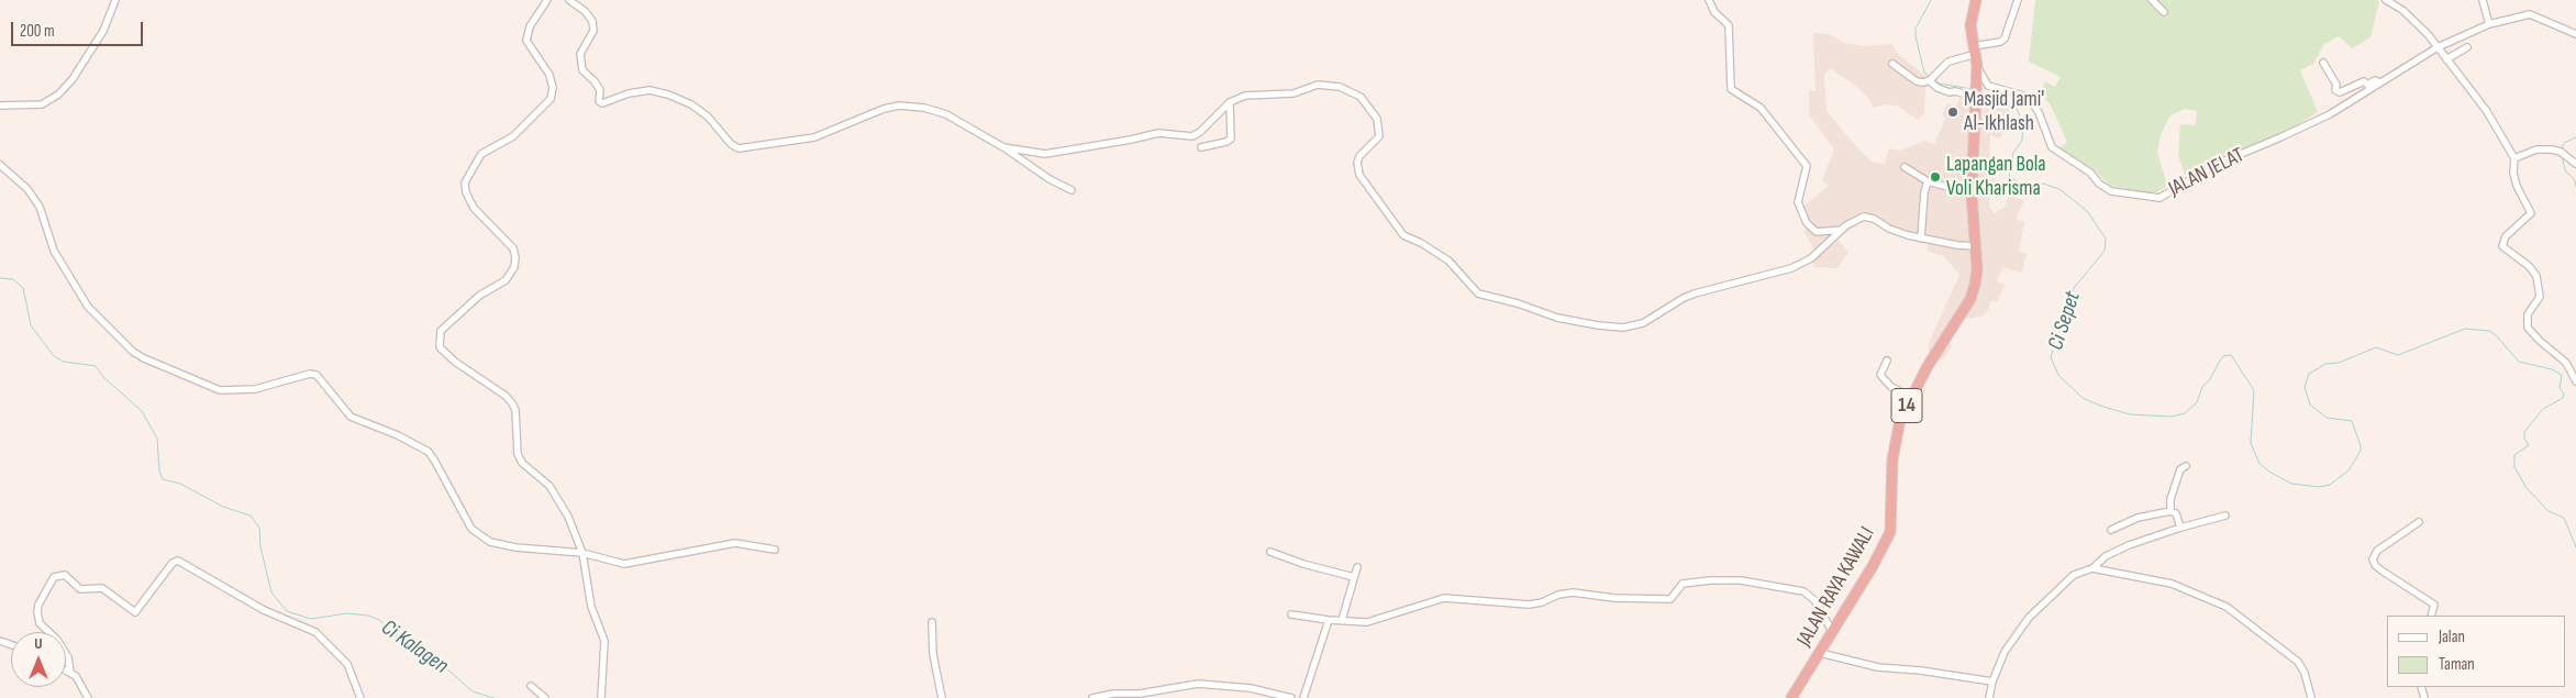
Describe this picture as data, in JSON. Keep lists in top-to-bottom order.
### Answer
{
  "streets": {
    "highway": ["14", "JALAN RAYA KAWALI"],
    "street": ["JALAN JELAT"]
  },
  "crossings": [
    ["JALAN JELAT", "14"],
    ["JALAN JELAT", "JALAN RAYA KAWALI"],
    ["14", "JALAN RAYA KAWALI"]
  ],
  "water": ["Ci Sepet", "Ci Kalagen"],
  "places": ["Masjid Jami' Al-Ikhlash", "Lapangan Bola Voli Kharisma"],
  "legend": ["Jalan", "Taman"],
  "scale_bar": "200 m",
  "north": "top"
}
